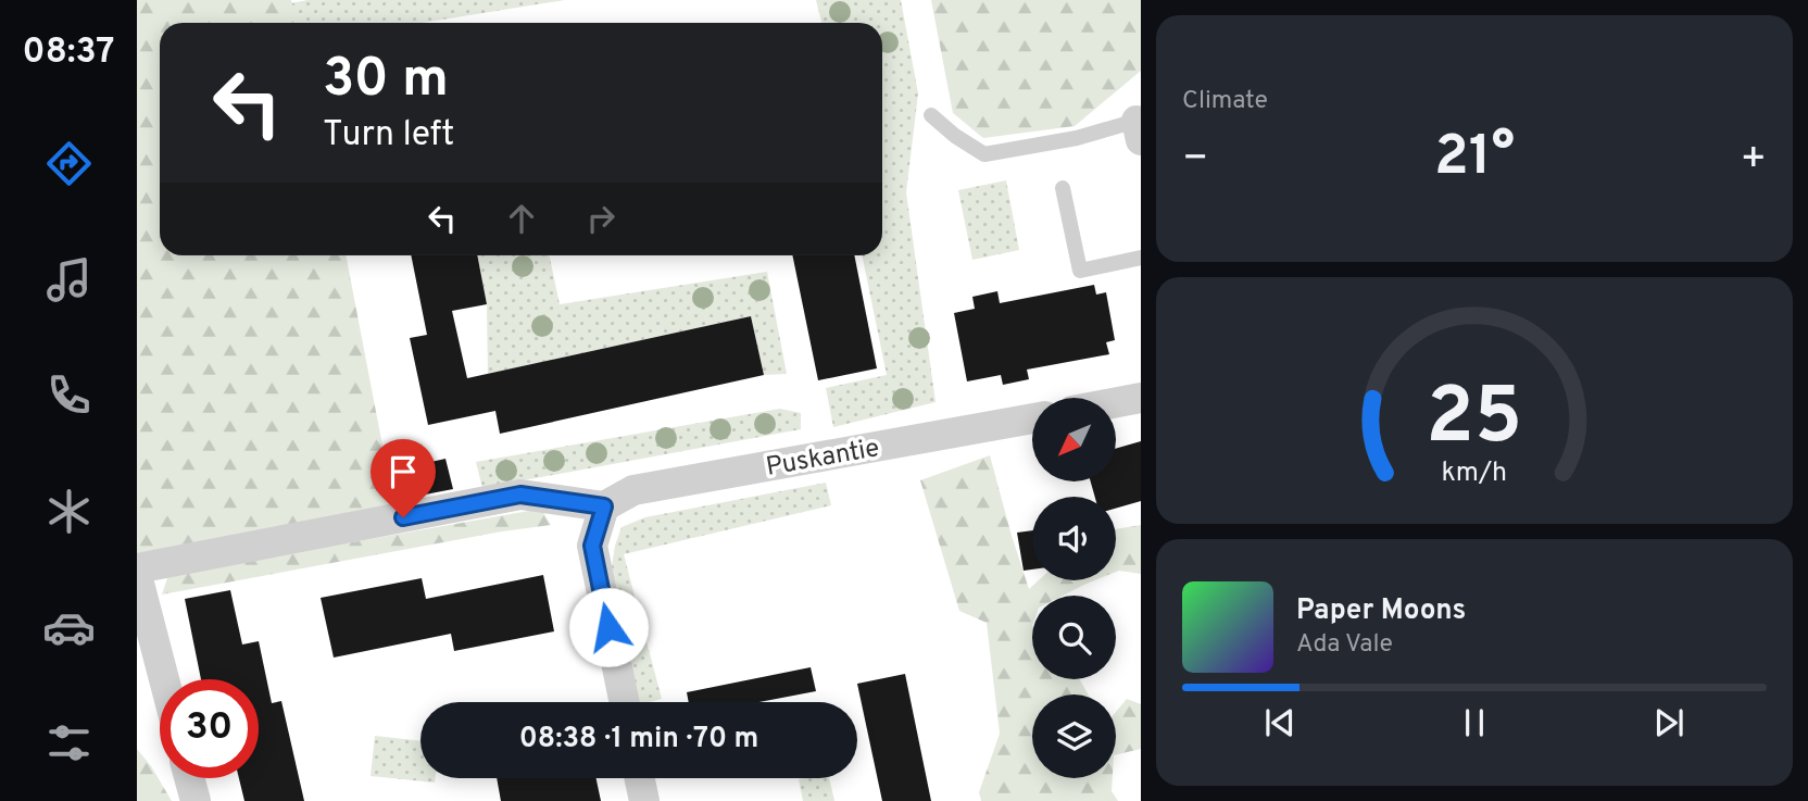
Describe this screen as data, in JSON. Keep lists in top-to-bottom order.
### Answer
{
  "streets": {
    "street": ["Puskantie"]
  },
  "north": "bottom left",
  "page": {
    "tabs": "08:37",
    "tile": "Climate",
    "turn": ["30 m", "Turn left"],
    "heat": ["−", "21°", "+"],
    "song": ["Paper Moons", "Ada Vale"],
    "limit": "30",
    "trip": "08:38 · 1 min · 70 m",
    "gauge": ["25", "km/h"]
  }
}
